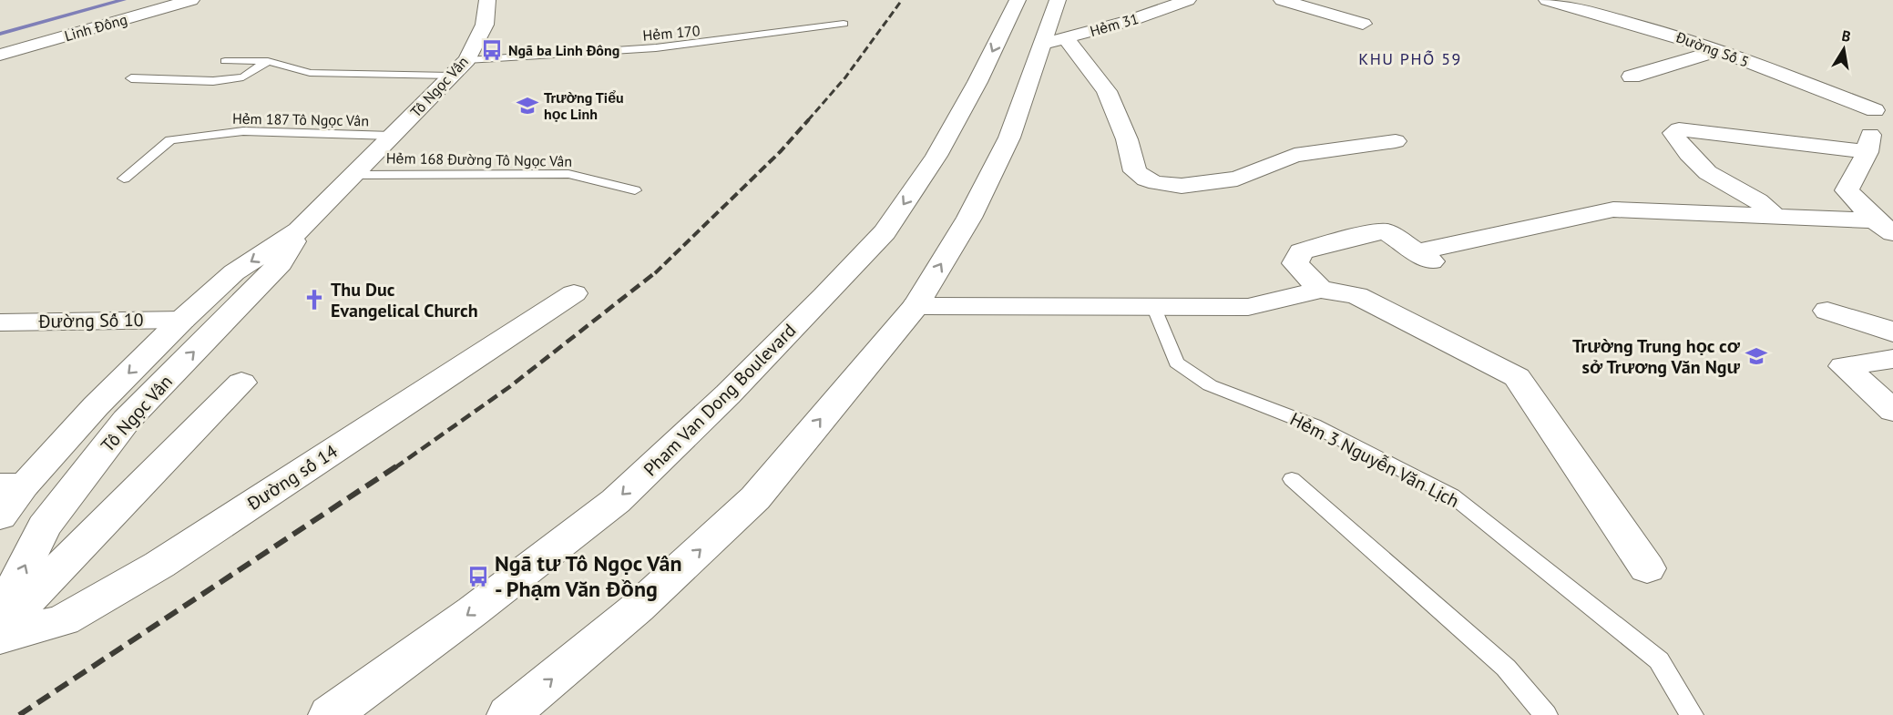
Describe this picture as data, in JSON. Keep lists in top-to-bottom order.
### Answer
{
  "streets": {
    "main road": [
      "Hẻm 31",
      "Linh Đông",
      "Đường Số 5",
      "Tô Ngọc Vân",
      "Đường Số 10",
      "Pham Van Dong Boulevard",
      "Đường số 14"
    ],
    "lane": [
      "Hẻm 170",
      "Hẻm 187 Tô Ngọc Vân",
      "Hẻm 168 Đường Tô Ngọc Vân",
      "Hẻm 3 Nguyễn Văn Lịch"
    ]
  },
  "crossings": [
    ["Hẻm 170", "Tô Ngọc Vân"],
    ["Tô Ngọc Vân", "Hẻm 187 Tô Ngọc Vân"],
    ["Tô Ngọc Vân", "Hẻm 168 Đường Tô Ngọc Vân"],
    ["Tô Ngọc Vân", "Đường Số 10"]
  ],
  "districts": ["KHU PHỐ 59"],
  "places": {
    "bus stop": ["Ngã ba Linh Đông", "Ngã tư Tô Ngọc Vân - Phạm Văn Đồng"],
    "school or university": ["Trường Tiểu học Linh", "Trường Trung học cơ sở Trương Văn Ngư"],
    "church": ["Thu Duc Evangelical Church"]
  },
  "north": "top"
}
